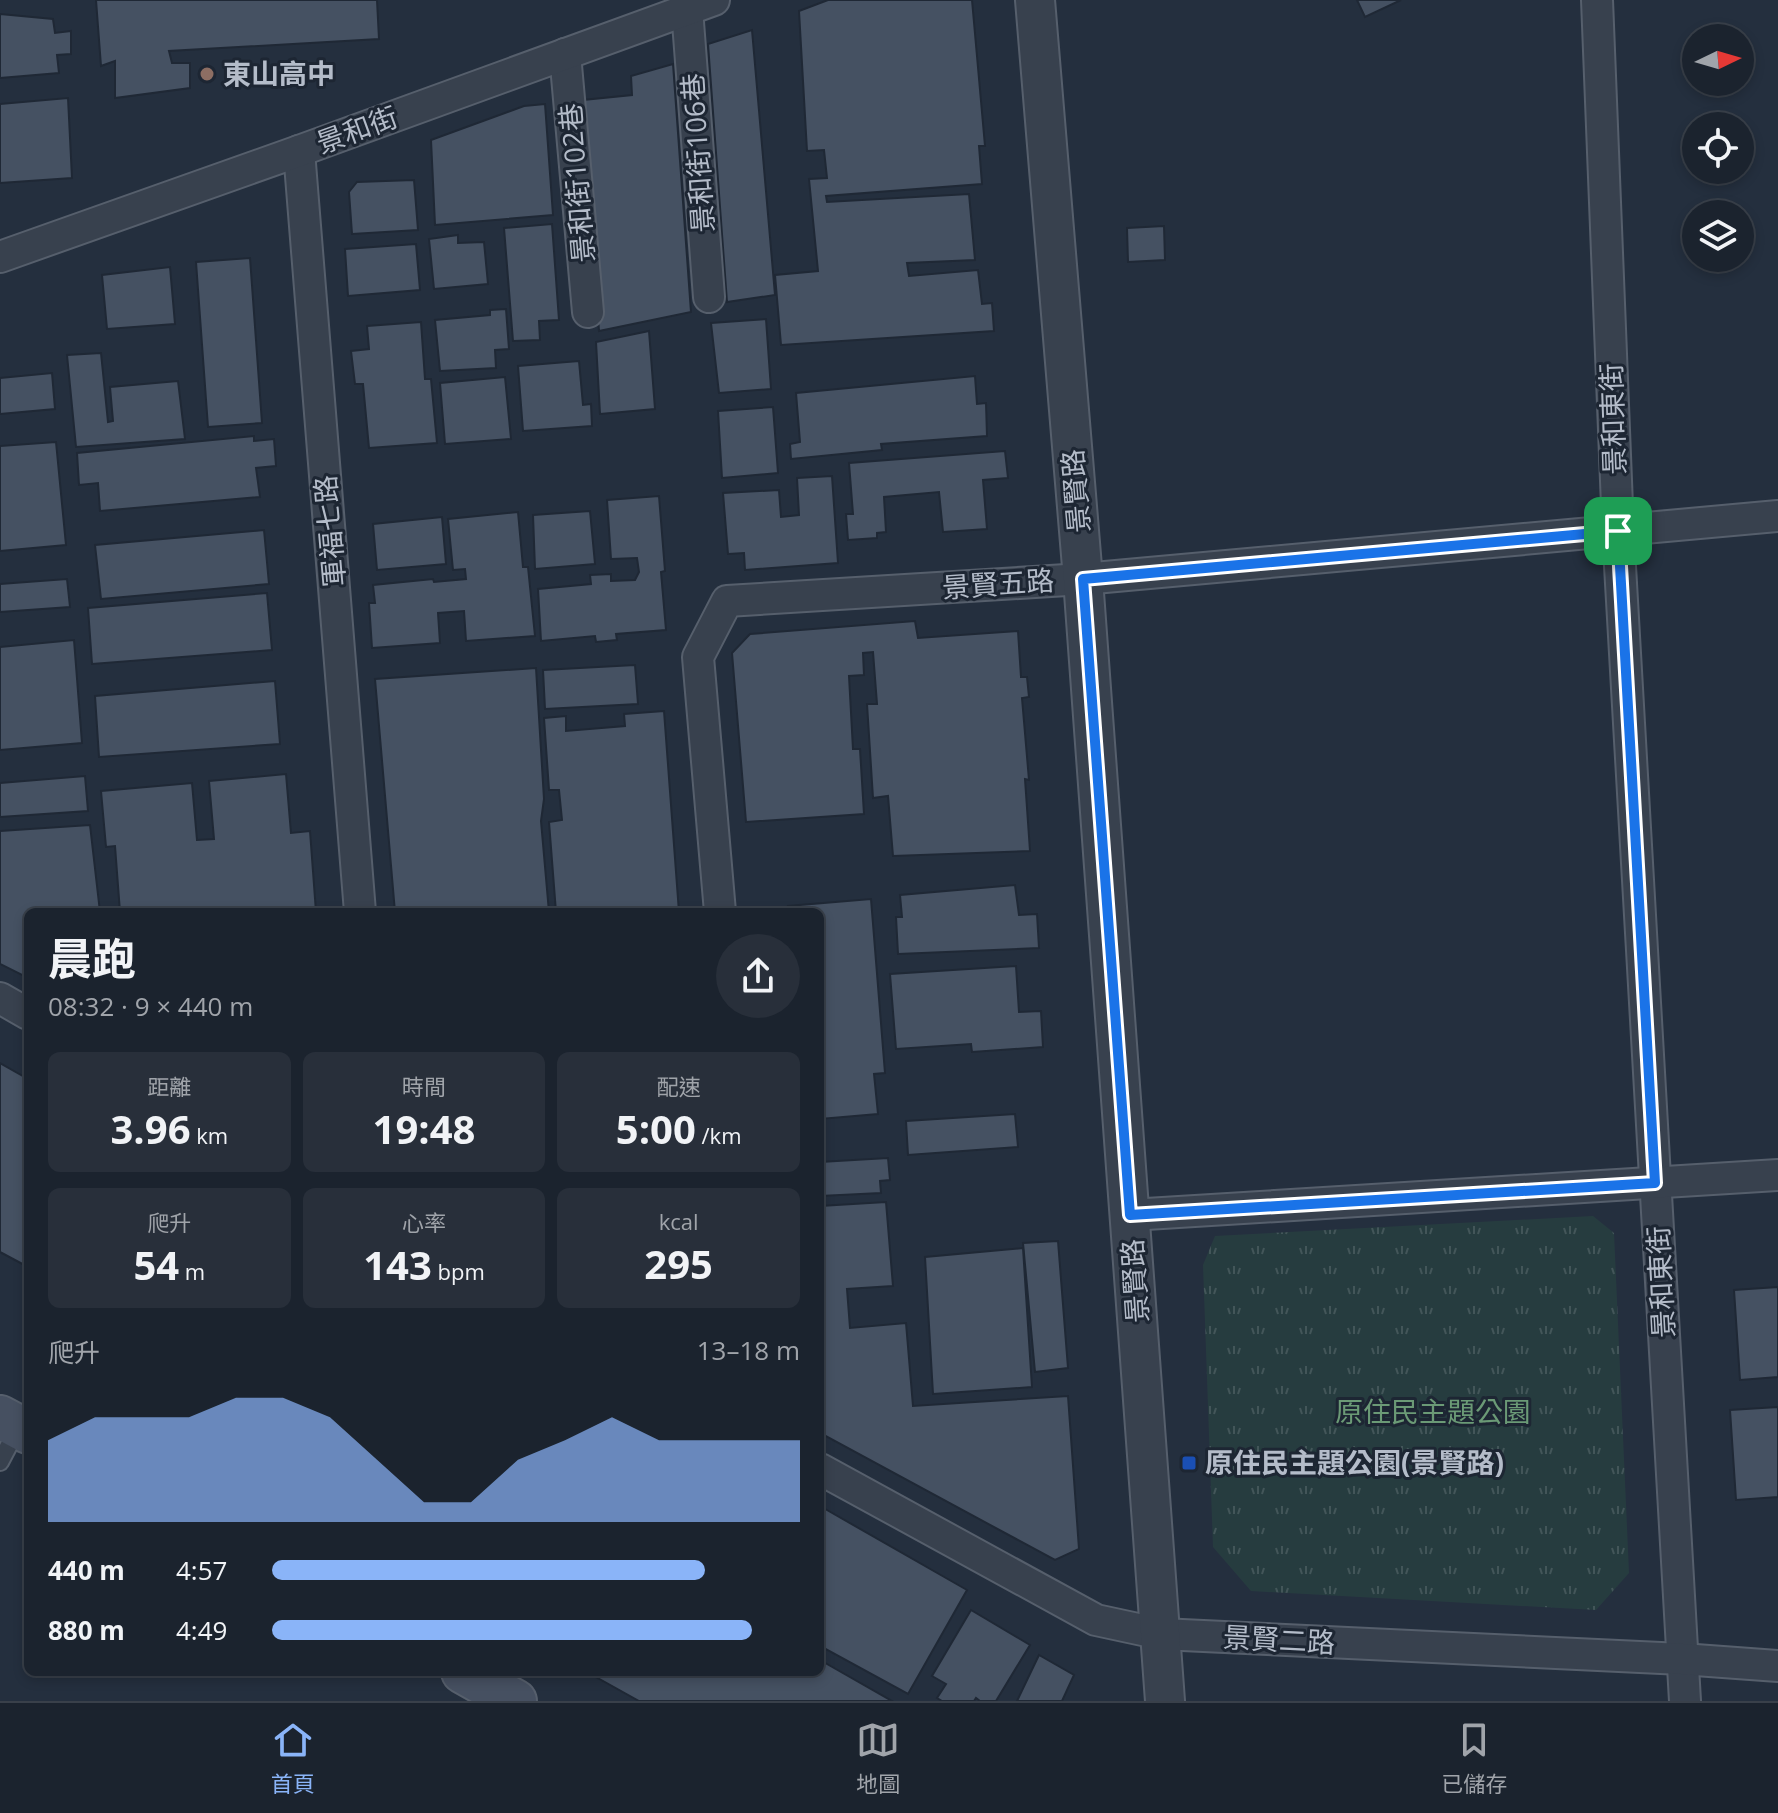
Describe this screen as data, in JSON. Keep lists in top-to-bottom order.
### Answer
{
  "streets": {
    "street": [
      "景和街",
      "景和街106巷",
      "景和街102巷",
      "景和東街",
      "景賢路",
      "軍福七路",
      "景賢五路",
      "景賢二路"
    ]
  },
  "crossings": [
    ["景和街", "景和街106巷"],
    ["景和街", "景和街102巷"],
    ["景和街", "軍福七路"],
    ["景和東街", "景賢五路"],
    ["景和東街", "景賢二路"],
    ["景賢路", "景賢五路"],
    ["景賢路", "景賢二路"]
  ],
  "parks": ["原住民主題公園"],
  "places": {
    "other": ["東山高中"],
    "transit": ["原住民主題公園(景賢路)"]
  },
  "north": "right",
  "page": {
    "heading": ["晨跑", "08:32 · 9 × 440 m"],
    "stats": [
      ["距離", "3.96 km"],
      ["時間", "19:48"],
      ["配速", "5:00 /km"],
      ["爬升", "54 m"],
      ["心率", "143 bpm"],
      ["kcal", "295"]
    ],
    "chart": ["爬升", "13–18 m"],
    "list": [
      {
        "name": "440 m",
        "note": "4:57"
      },
      {
        "name": "880 m",
        "note": "4:49"
      }
    ],
    "tabs": ["首頁", "地圖", "已儲存"]
  }
}
